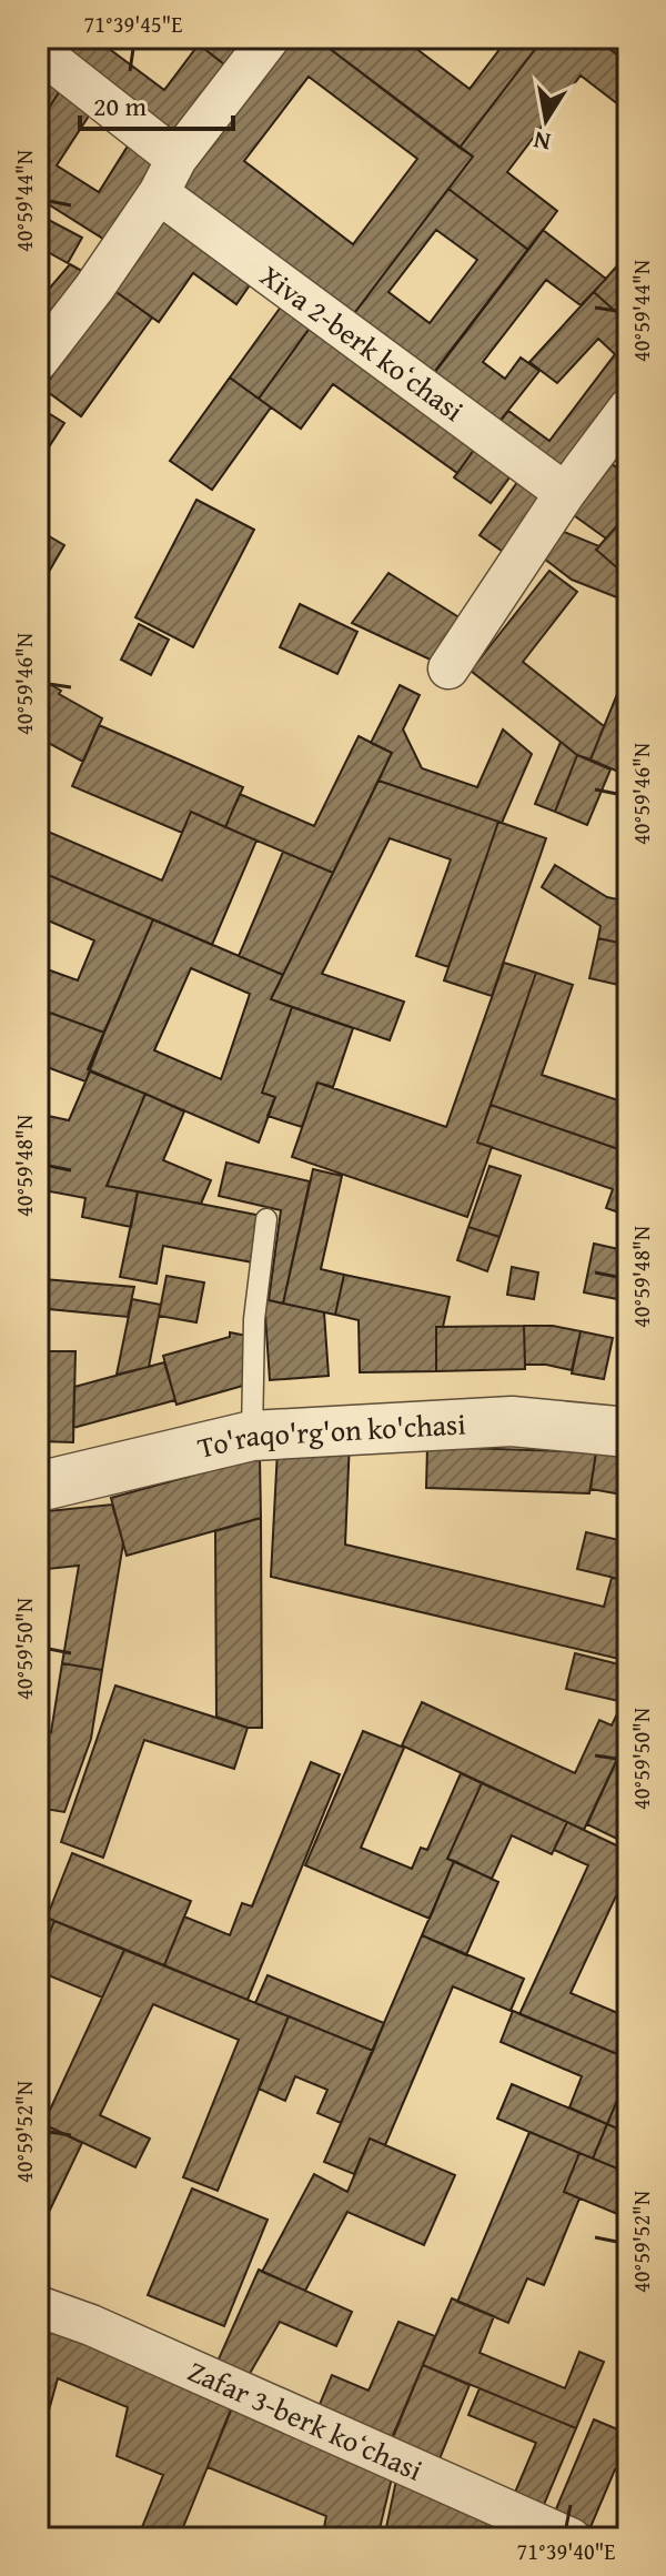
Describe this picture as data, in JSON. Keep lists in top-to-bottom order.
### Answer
{
  "streets": {
    "street": ["Xiva 2-berk koʻchasi", "To'raqo'rg'on ko'chasi", "Zafar 3-berk koʻchasi"]
  },
  "scale_bar": "20 m",
  "north": "bottom",
  "coordinates": [
    "71°39'45\"E",
    "40°59'44\"N",
    "40°59'46\"N",
    "40°59'48\"N",
    "40°59'50\"N",
    "40°59'52\"N",
    "71°39'40\"E"
  ]
}
